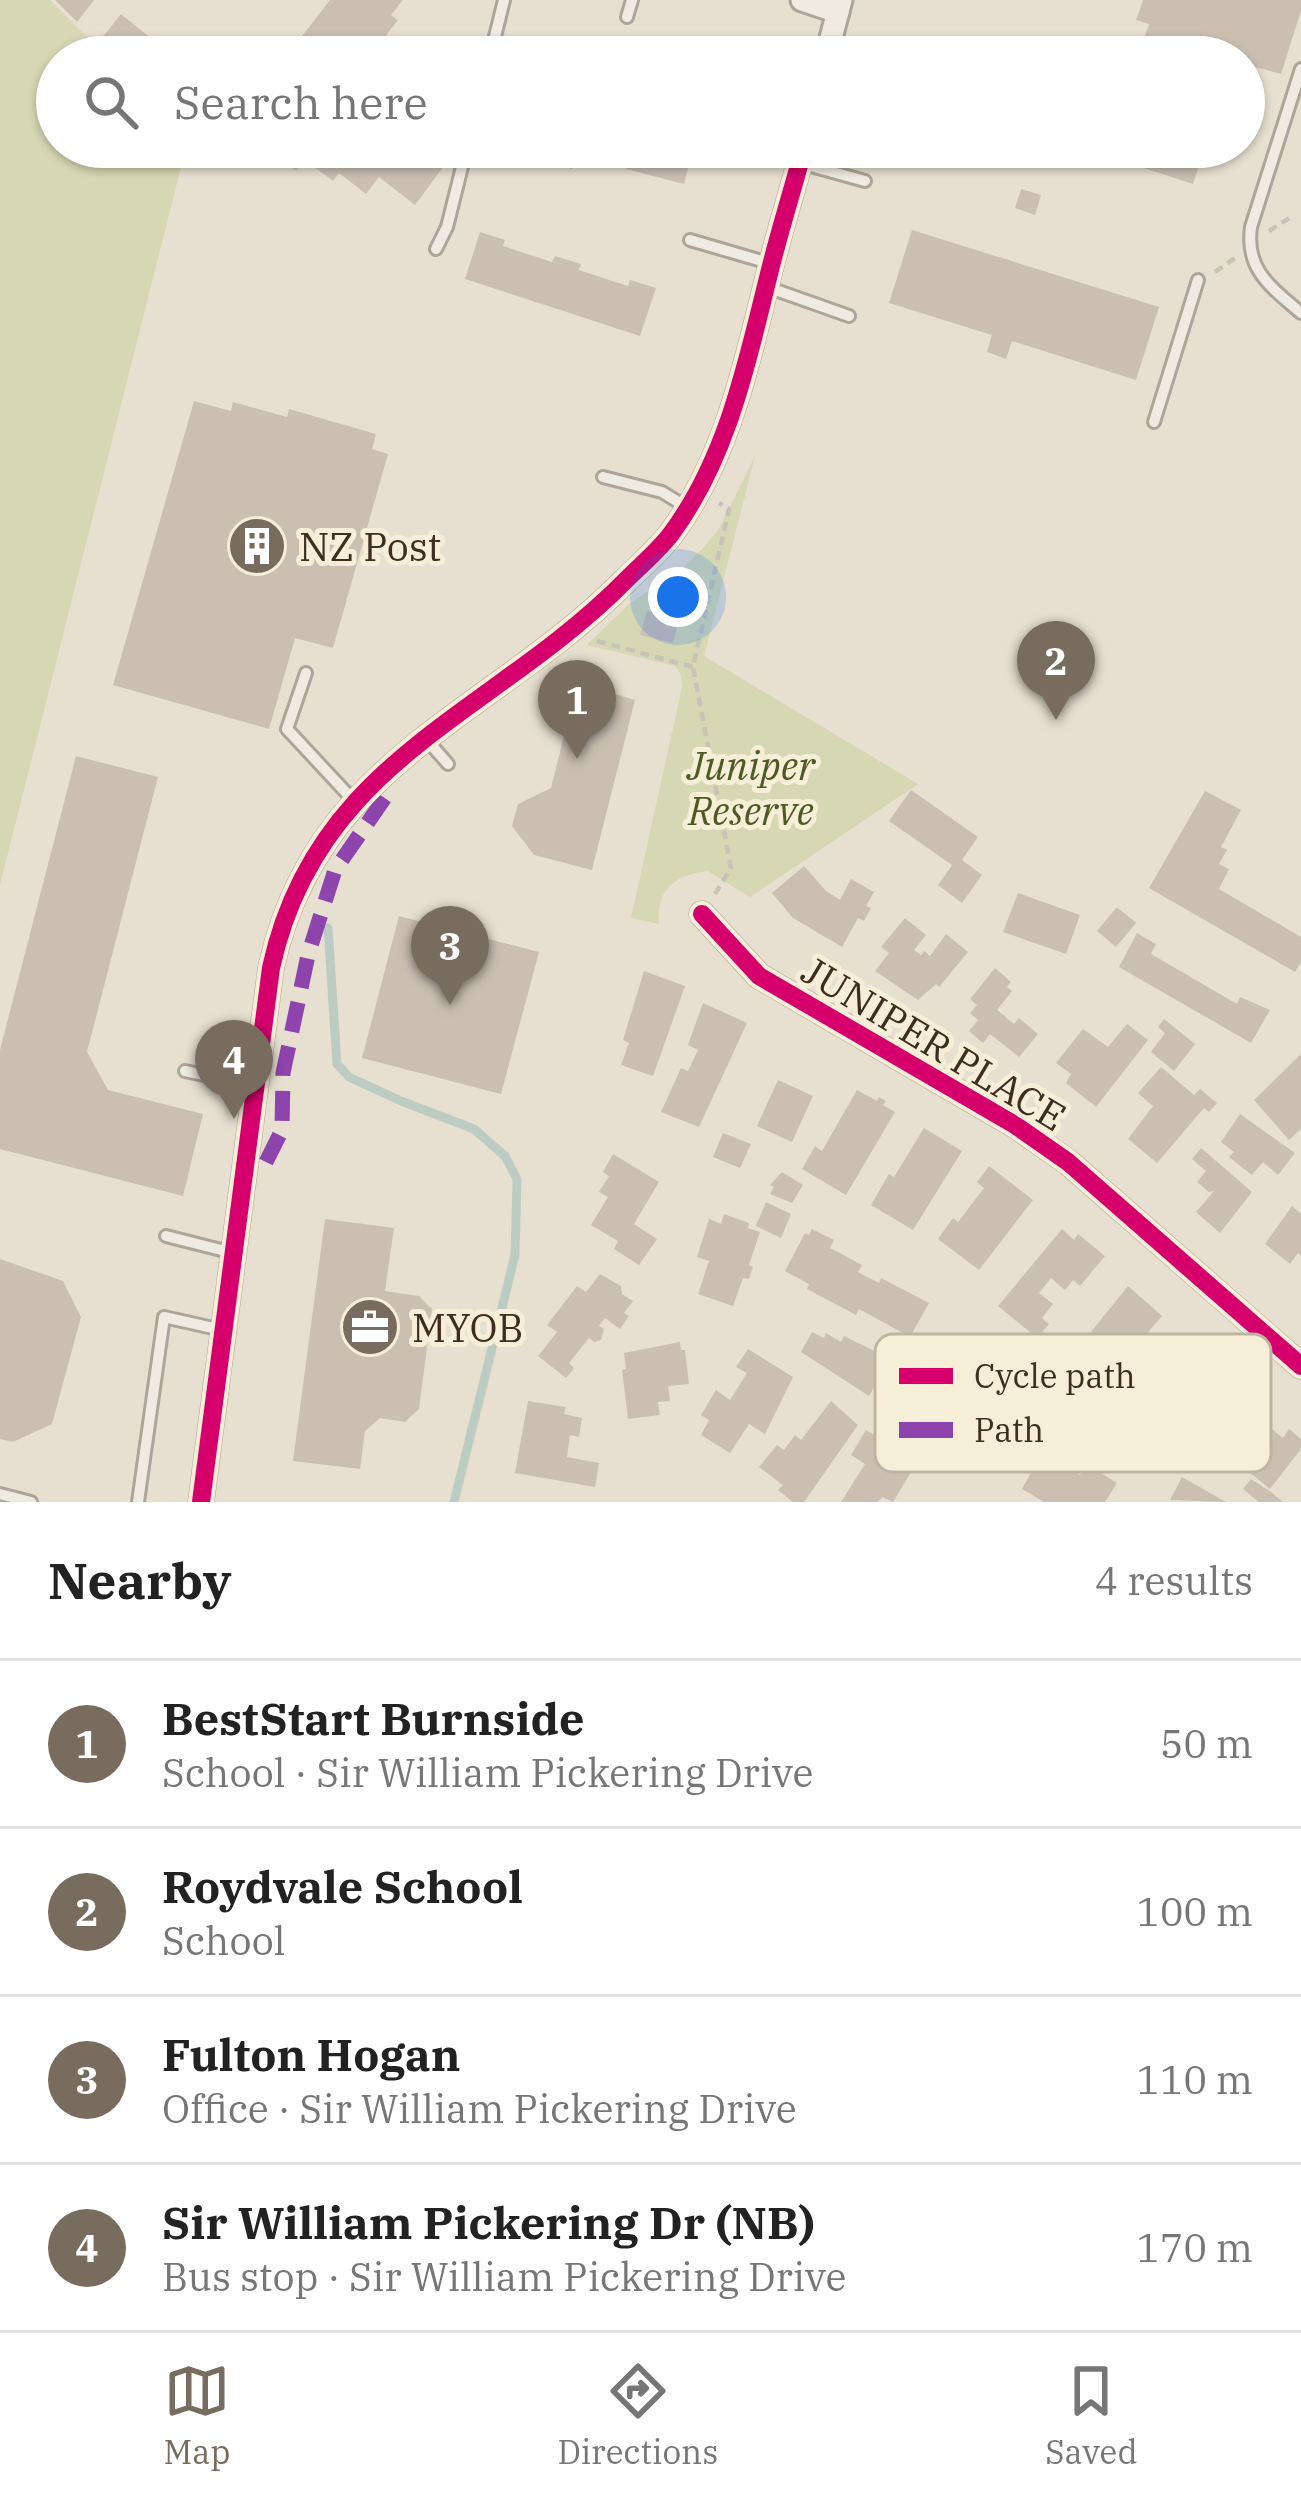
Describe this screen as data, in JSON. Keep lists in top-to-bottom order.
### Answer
{
  "streets": {
    "street": ["JUNIPER PLACE"]
  },
  "parks": ["Juniper Reserve"],
  "places": {
    "building": ["NZ Post"],
    "office": ["MYOB"]
  },
  "legend": ["Cycle path", "Path"],
  "page": {
    "search": "Search here",
    "pins": [
      "2",
      "1",
      "3",
      "4"
    ],
    "heading": ["Nearby", "4 results"],
    "list": [
      {
        "mark": "1",
        "name": "BestStart Burnside",
        "note": "School · Sir William Pickering Drive",
        "value": "50 m"
      },
      {
        "mark": "2",
        "name": "Roydvale School",
        "note": "School",
        "value": "100 m"
      },
      {
        "mark": "3",
        "name": "Fulton Hogan",
        "note": "Office · Sir William Pickering Drive",
        "value": "110 m"
      },
      {
        "mark": "4",
        "name": "Sir William Pickering Dr (NB)",
        "note": "Bus stop · Sir William Pickering Drive",
        "value": "170 m"
      }
    ],
    "nav": ["Map", "Directions", "Saved"]
  }
}
